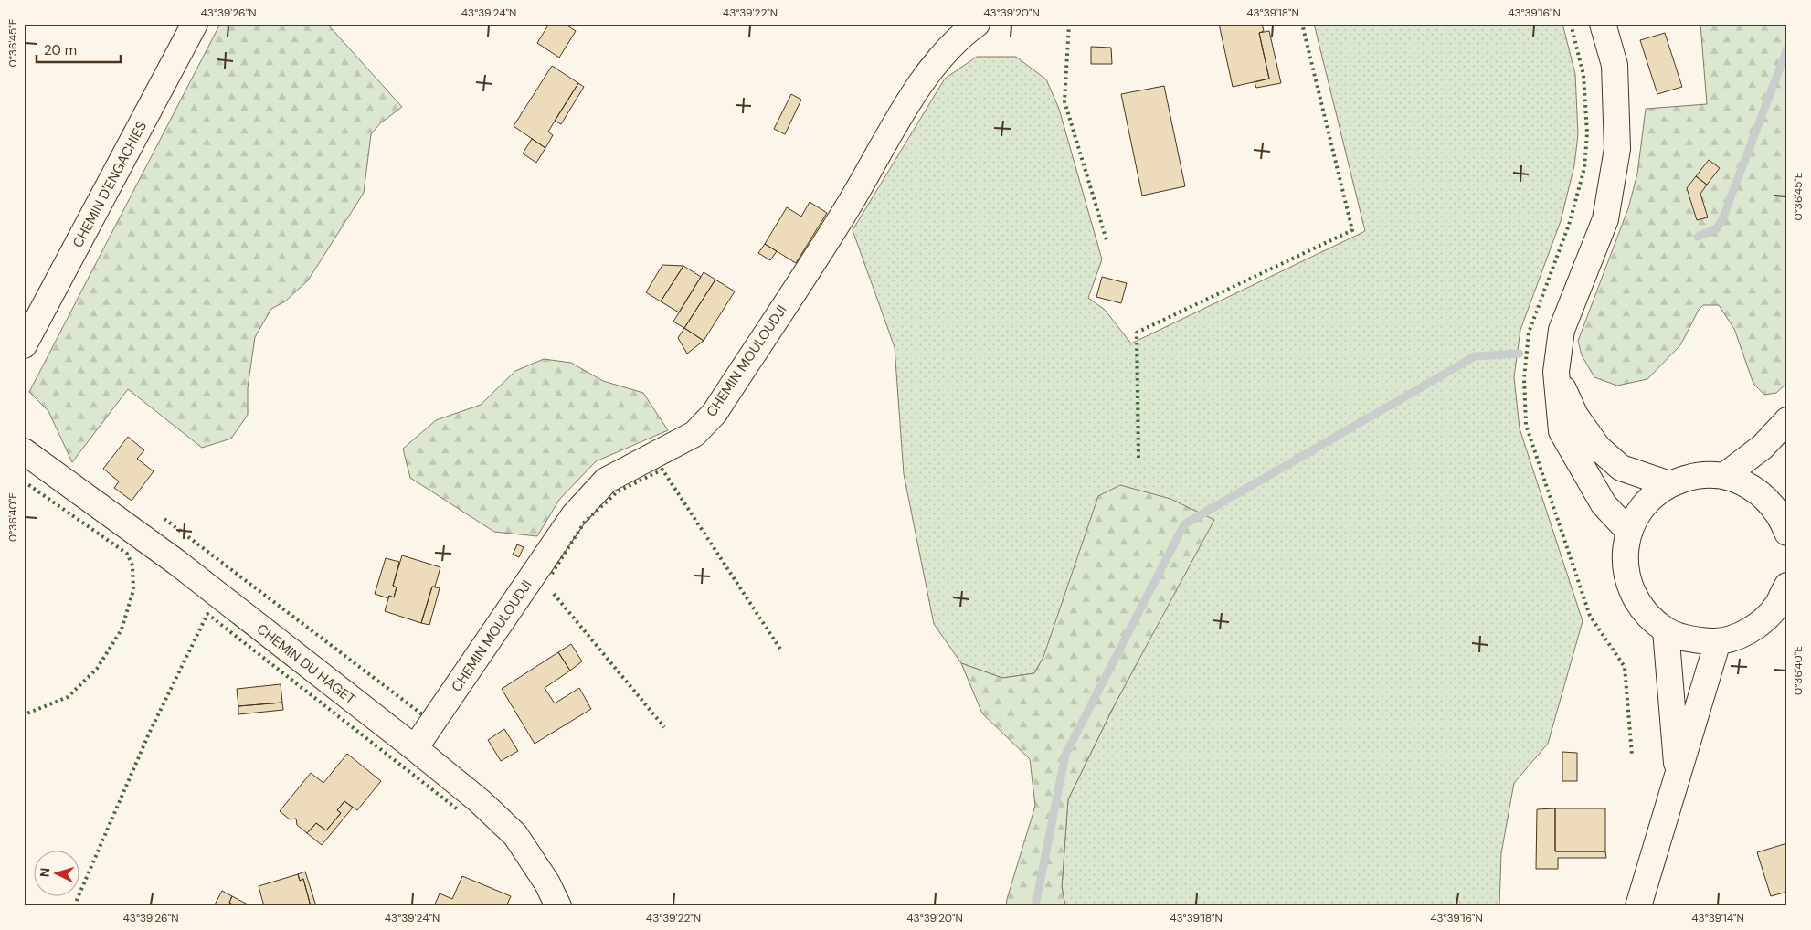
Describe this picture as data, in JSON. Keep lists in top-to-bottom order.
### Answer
{
  "streets": {
    "street": ["CHEMIN D'ENGACHIES", "CHEMIN MOULOUDJI", "CHEMIN DU HAGET"]
  },
  "crossings": [
    ["CHEMIN MOULOUDJI", "CHEMIN DU HAGET"]
  ],
  "scale_bar": "20 m",
  "north": "left",
  "coordinates": [
    "43°39'26\"N",
    "43°39'24\"N",
    "43°39'22\"N",
    "43°39'20\"N",
    "43°39'18\"N",
    "43°39'16\"N",
    "0°36'45\"E",
    "0°36'40\"E",
    "43°39'14\"N"
  ]
}
